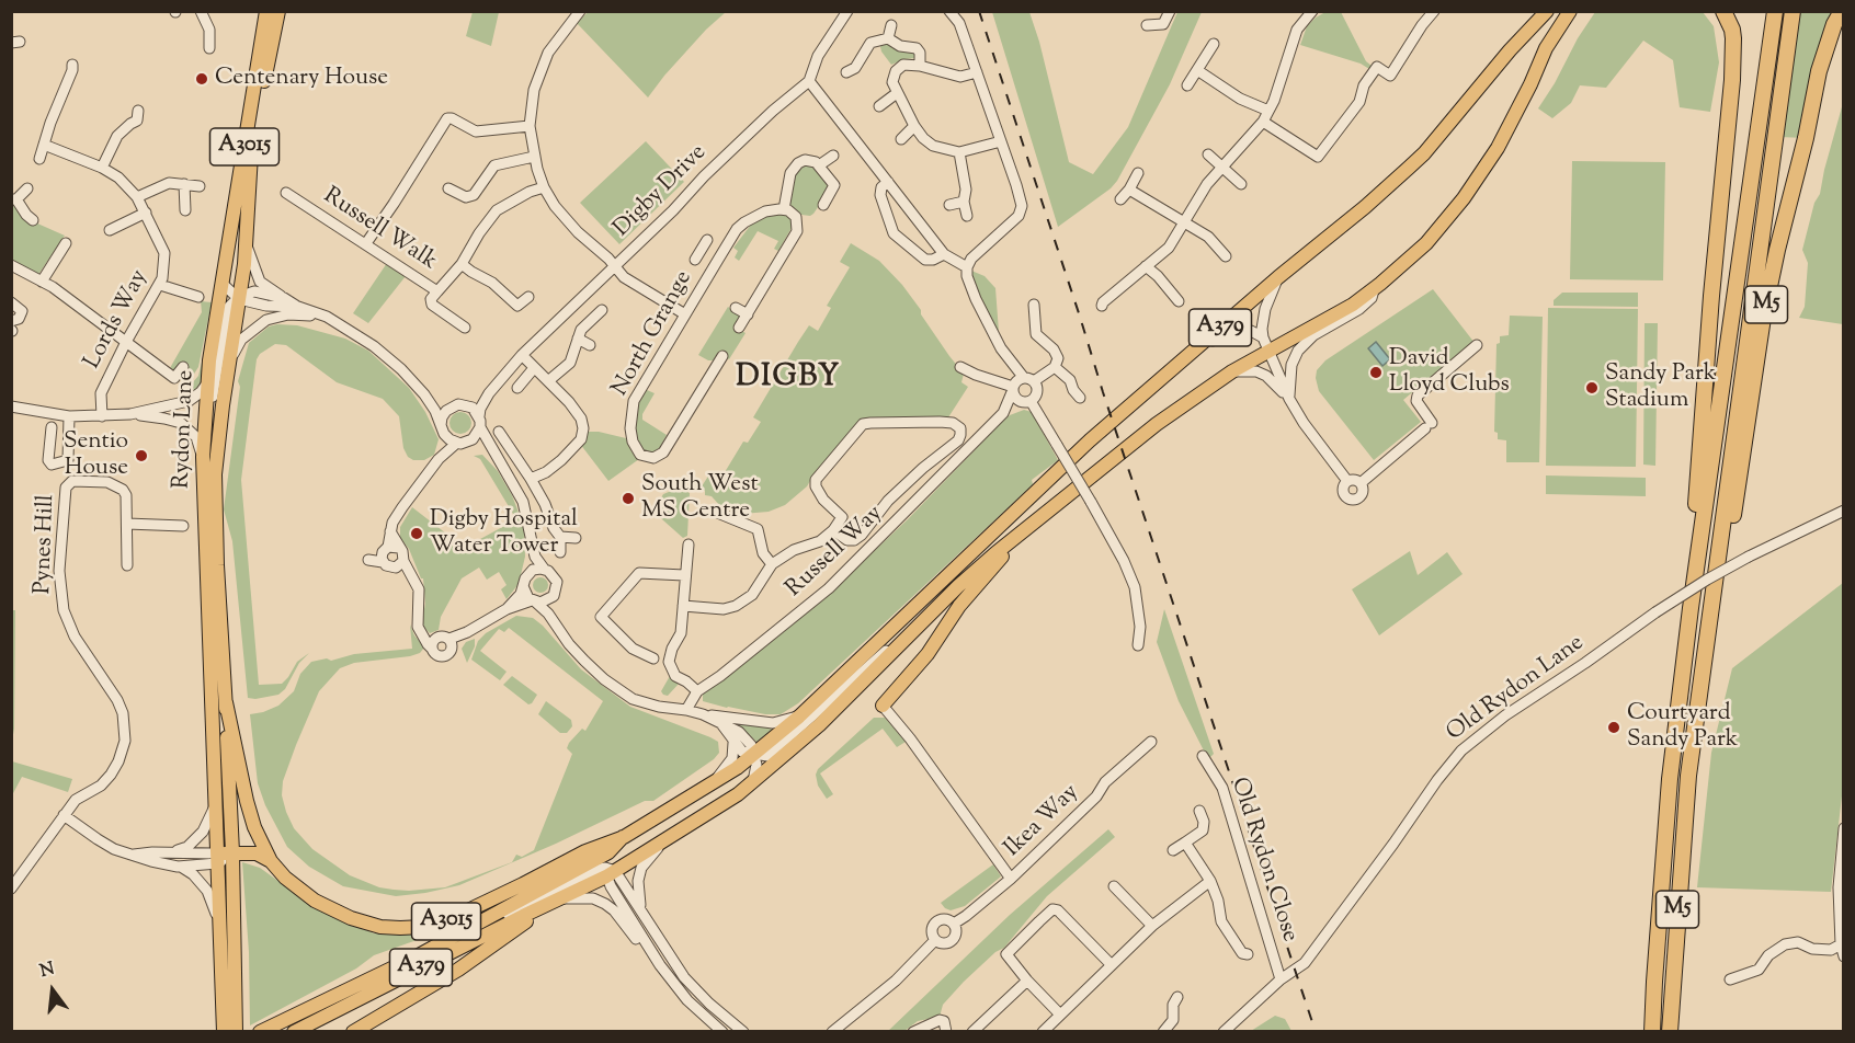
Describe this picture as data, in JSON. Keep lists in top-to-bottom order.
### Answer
{
  "streets": {
    "highway": ["M5"],
    "main road": ["A3015", "A379", "Rydon Lane"],
    "street": [
      "Digby Drive",
      "Russell Walk",
      "Lords Way",
      "North Grange",
      "Pynes Hill",
      "Russell Way",
      "Old Rydon Lane",
      "Ikea Way",
      "Old Rydon Close"
    ]
  },
  "crossings": [
    ["A3015", "A379"],
    ["A3015", "Rydon Lane"],
    ["Old Rydon Lane", "Old Rydon Close"]
  ],
  "districts": ["DIGBY"],
  "places": [
    "Centenary House",
    "David Lloyd Clubs",
    "Sandy Park Stadium",
    "Sentio House",
    "South West MS Centre",
    "Digby Hospital Water Tower",
    "Courtyard Sandy Park"
  ],
  "north": "top"
}
